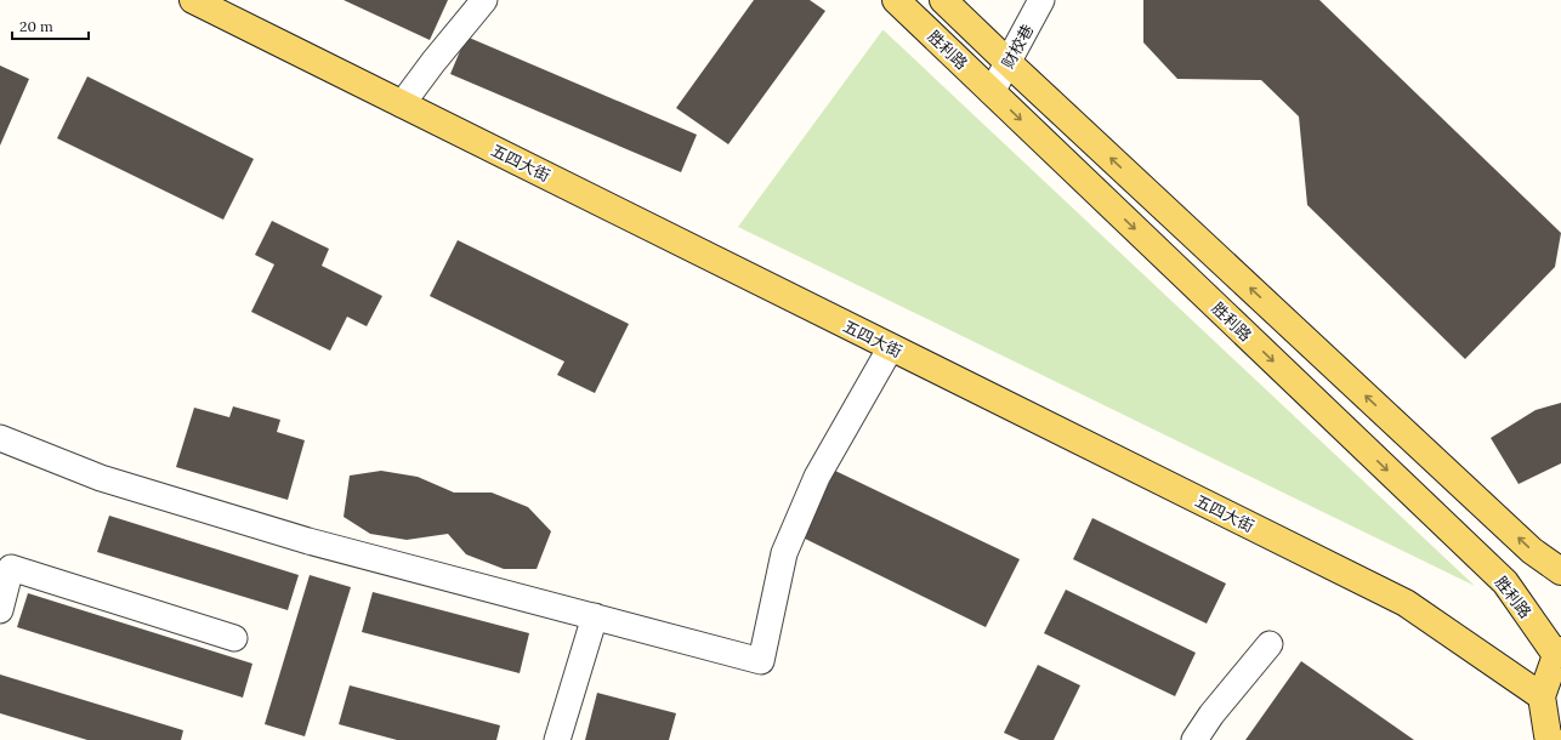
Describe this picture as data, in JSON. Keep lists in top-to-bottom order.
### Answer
{
  "streets": {
    "main road": ["胜利路", "五四大街"],
    "street": ["财校巷"]
  },
  "crossings": [
    ["财校巷", "胜利路"]
  ],
  "scale_bar": "20 m"
}
